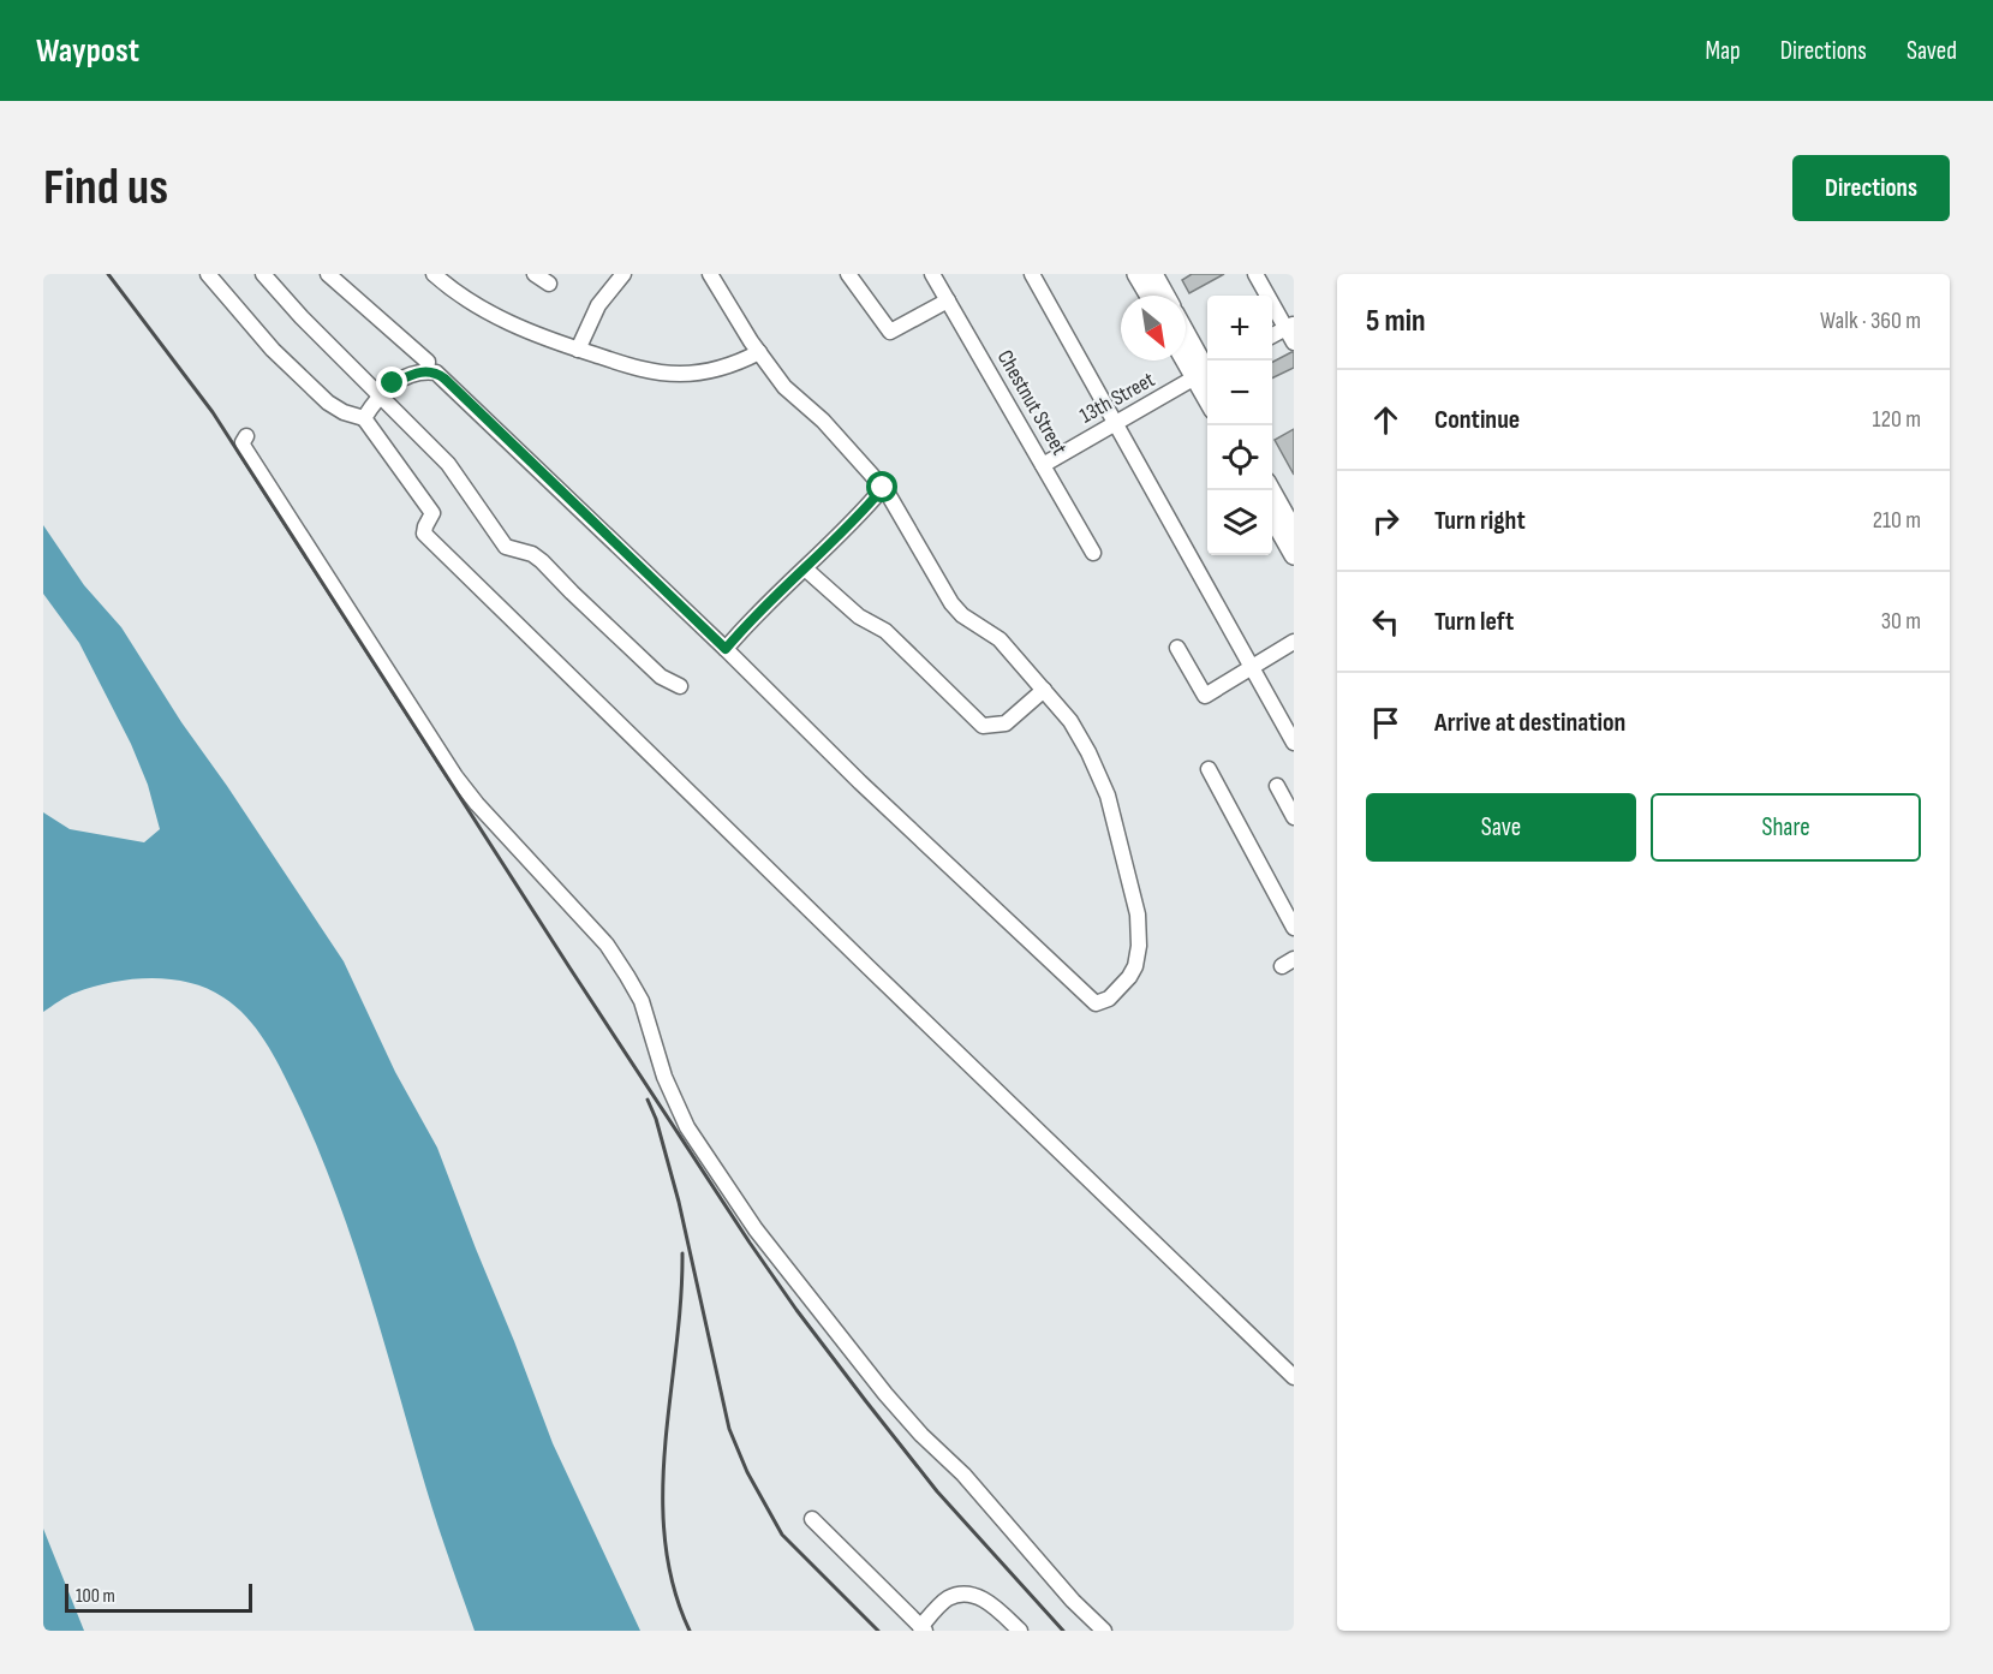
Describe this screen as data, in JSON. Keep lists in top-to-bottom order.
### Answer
{
  "streets": {
    "street": ["13th Street", "Chestnut Street"]
  },
  "crossings": [
    ["13th Street", "Chestnut Street"]
  ],
  "scale_bar": "100 m",
  "north": "bottom right",
  "page": {
    "header": "Waypost",
    "nav": ["Map", "Directions", "Saved"],
    "buttons": [
      "Directions",
      ["Save", "Share"]
    ],
    "title": "Find us",
    "heading": ["5 min", "Walk · 360 m"],
    "map_buttons": ["+", "−"],
    "list": [
      ["Continue", "120 m"],
      ["Turn right", "210 m"],
      ["Turn left", "30 m"],
      "Arrive at destination"
    ],
    "scale": "100 m"
  }
}
